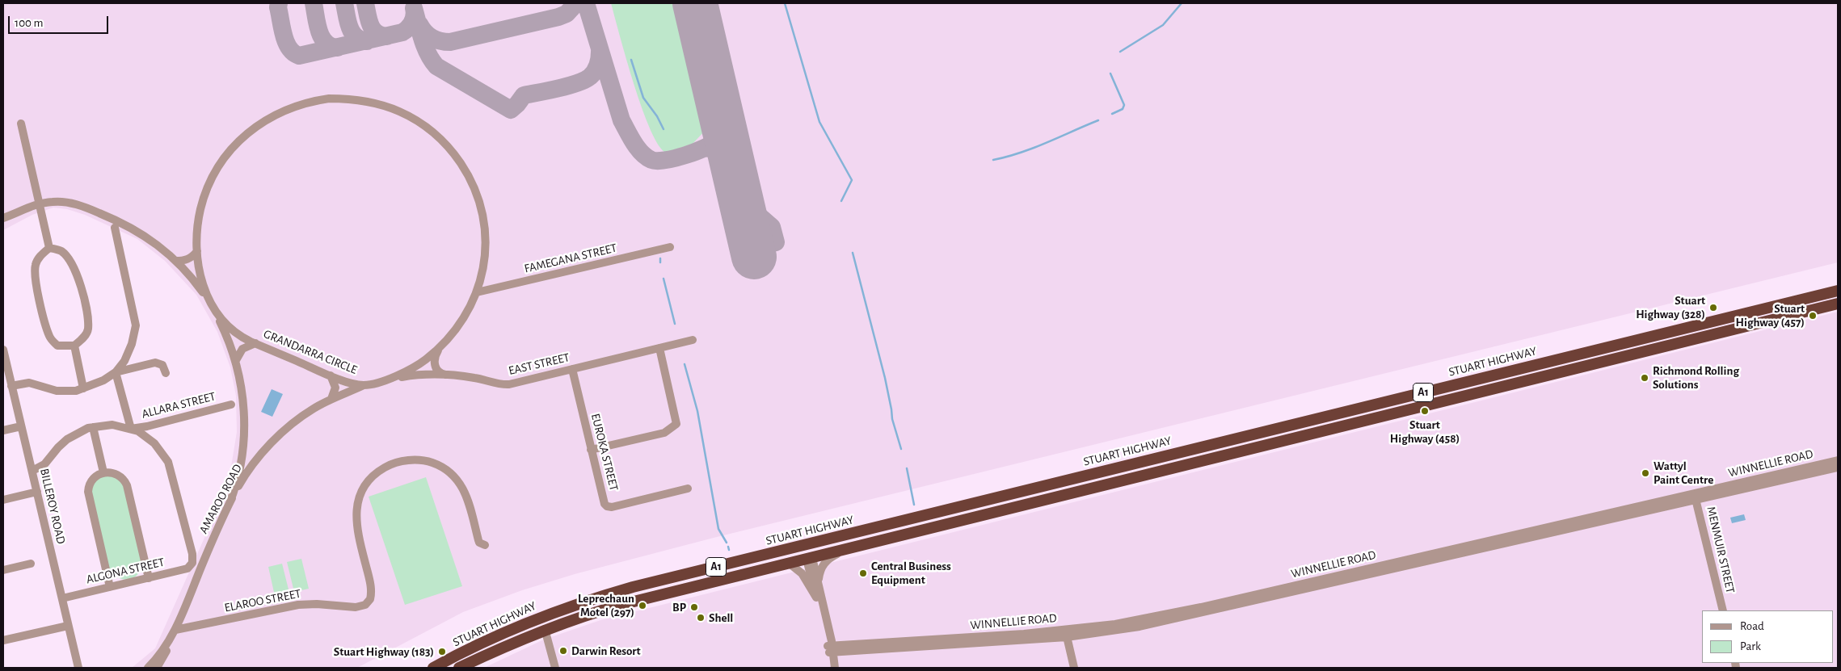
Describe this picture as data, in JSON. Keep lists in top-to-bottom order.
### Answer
{
  "streets": {
    "highway": ["STUART HIGHWAY", "A1"],
    "street": [
      "FAMEGANA STREET",
      "GRANDARRA CIRCLE",
      "EAST STREET",
      "ALLARA STREET",
      "EUROKA STREET",
      "WINNELLIE ROAD",
      "AMAROO ROAD",
      "BILLEROY ROAD",
      "MENMUIR STREET",
      "ALGONA STREET",
      "ELAROO STREET"
    ]
  },
  "crossings": [
    ["FAMEGANA STREET", "GRANDARRA CIRCLE"],
    ["GRANDARRA CIRCLE", "EAST STREET"],
    ["GRANDARRA CIRCLE", "AMAROO ROAD"],
    ["EAST STREET", "EUROKA STREET"],
    ["ALLARA STREET", "ALGONA STREET"],
    ["WINNELLIE ROAD", "MENMUIR STREET"],
    ["AMAROO ROAD", "ELAROO STREET"],
    ["BILLEROY ROAD", "ALGONA STREET"]
  ],
  "places": [
    "Stuart Highway (328)",
    "Stuart Highway (457)",
    "Richmond Rolling Solutions",
    "Stuart Highway (458)",
    "Wattyl Paint Centre",
    "Central Business Equipment",
    "Leprechaun Motel (297)",
    "BP",
    "Shell",
    "Darwin Resort",
    "Stuart Highway (183)"
  ],
  "legend": ["Road", "Park"],
  "scale_bar": "100 m"
}
